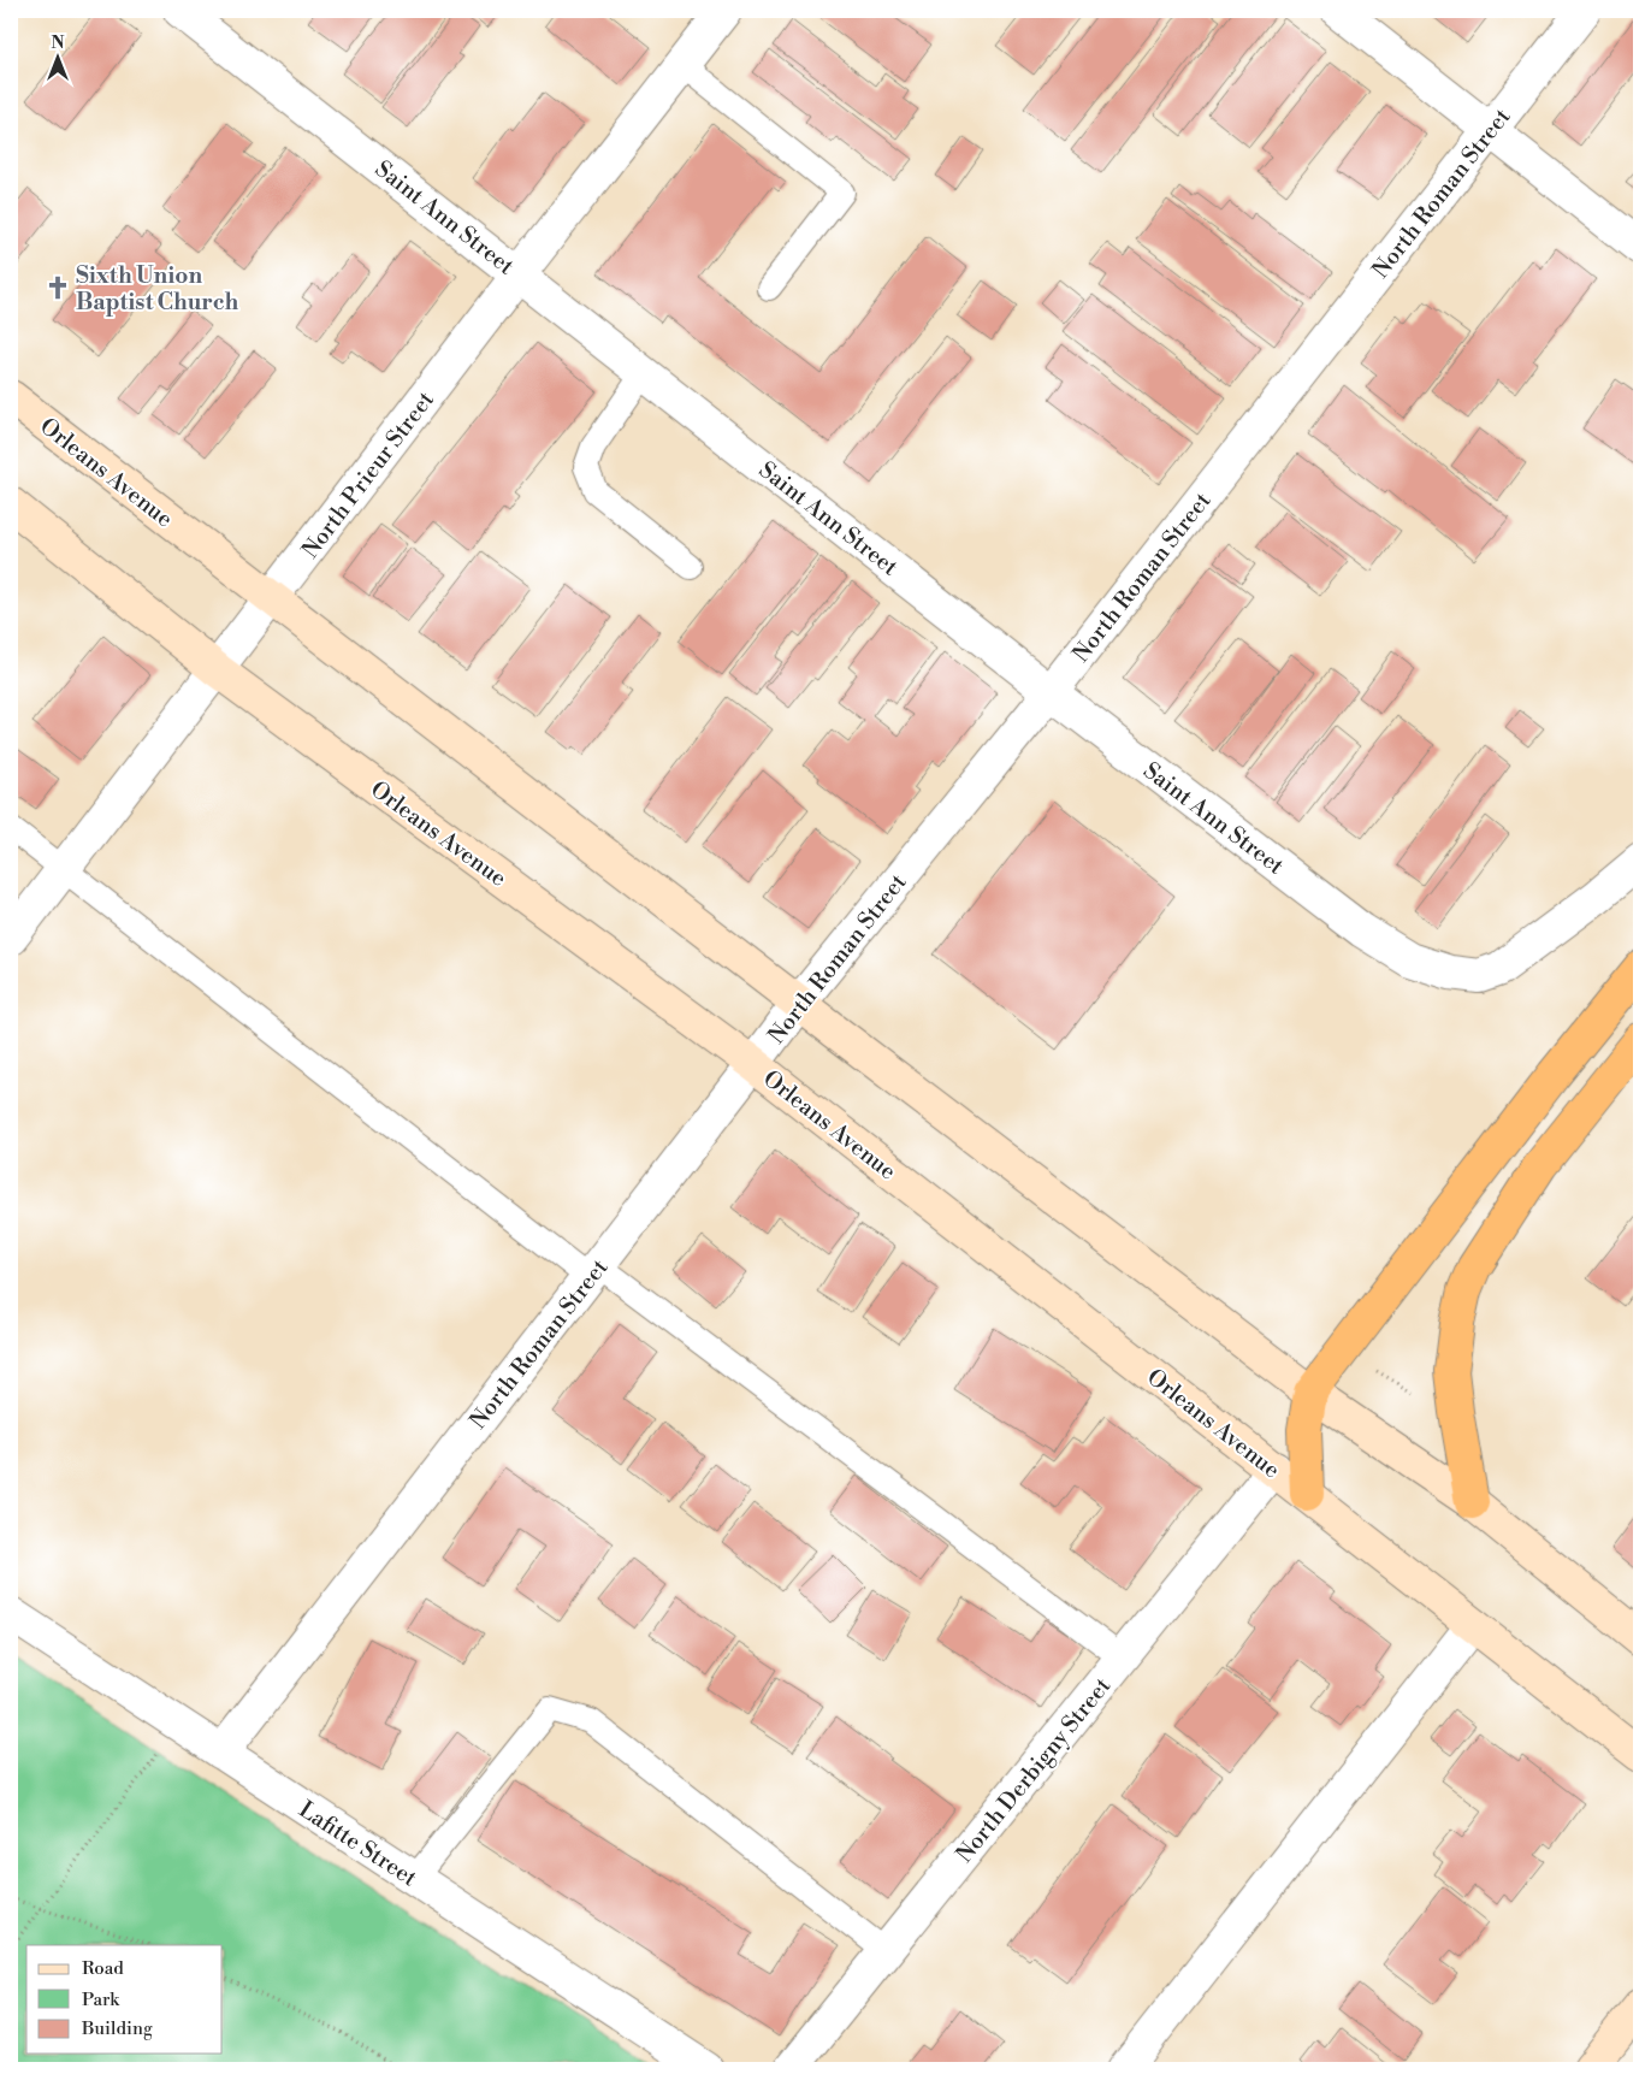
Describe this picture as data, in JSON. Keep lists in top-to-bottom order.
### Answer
{
  "streets": {
    "street": [
      "North Roman Street",
      "Saint Ann Street",
      "Orleans Avenue",
      "North Prieur Street",
      "North Derbigny Street",
      "Lafitte Street"
    ]
  },
  "crossings": [
    ["North Roman Street", "Saint Ann Street"],
    ["North Roman Street", "Orleans Avenue"],
    ["North Roman Street", "Lafitte Street"],
    ["Saint Ann Street", "North Prieur Street"],
    ["Orleans Avenue", "North Prieur Street"],
    ["Orleans Avenue", "North Derbigny Street"]
  ],
  "places": {
    "church": ["Sixth Union Baptist Church"]
  },
  "legend": ["Road", "Park", "Building"],
  "north": "top"
}
